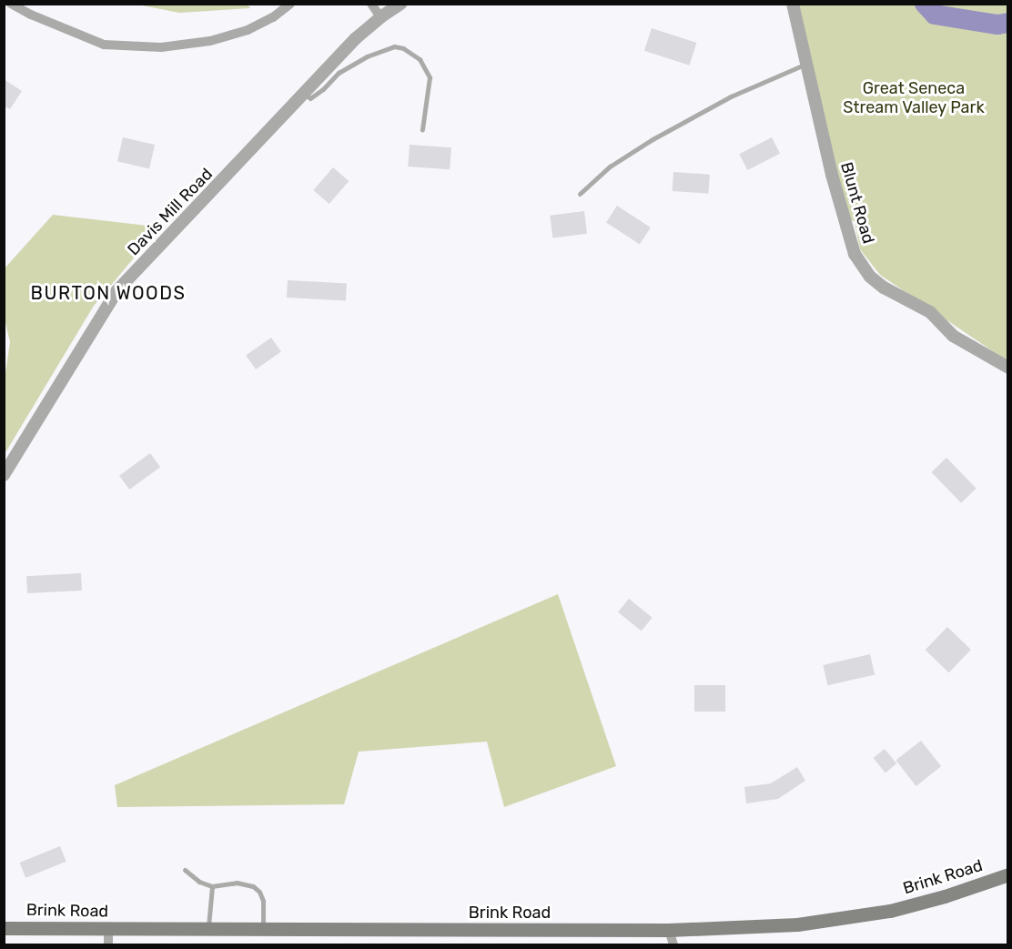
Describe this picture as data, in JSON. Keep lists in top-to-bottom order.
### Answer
{
  "streets": {
    "main road": ["Brink Road"],
    "street": ["Blunt Road", "Davis Mill Road"]
  },
  "districts": ["BURTON WOODS"],
  "parks": ["Great Seneca Stream Valley Park"]
}
